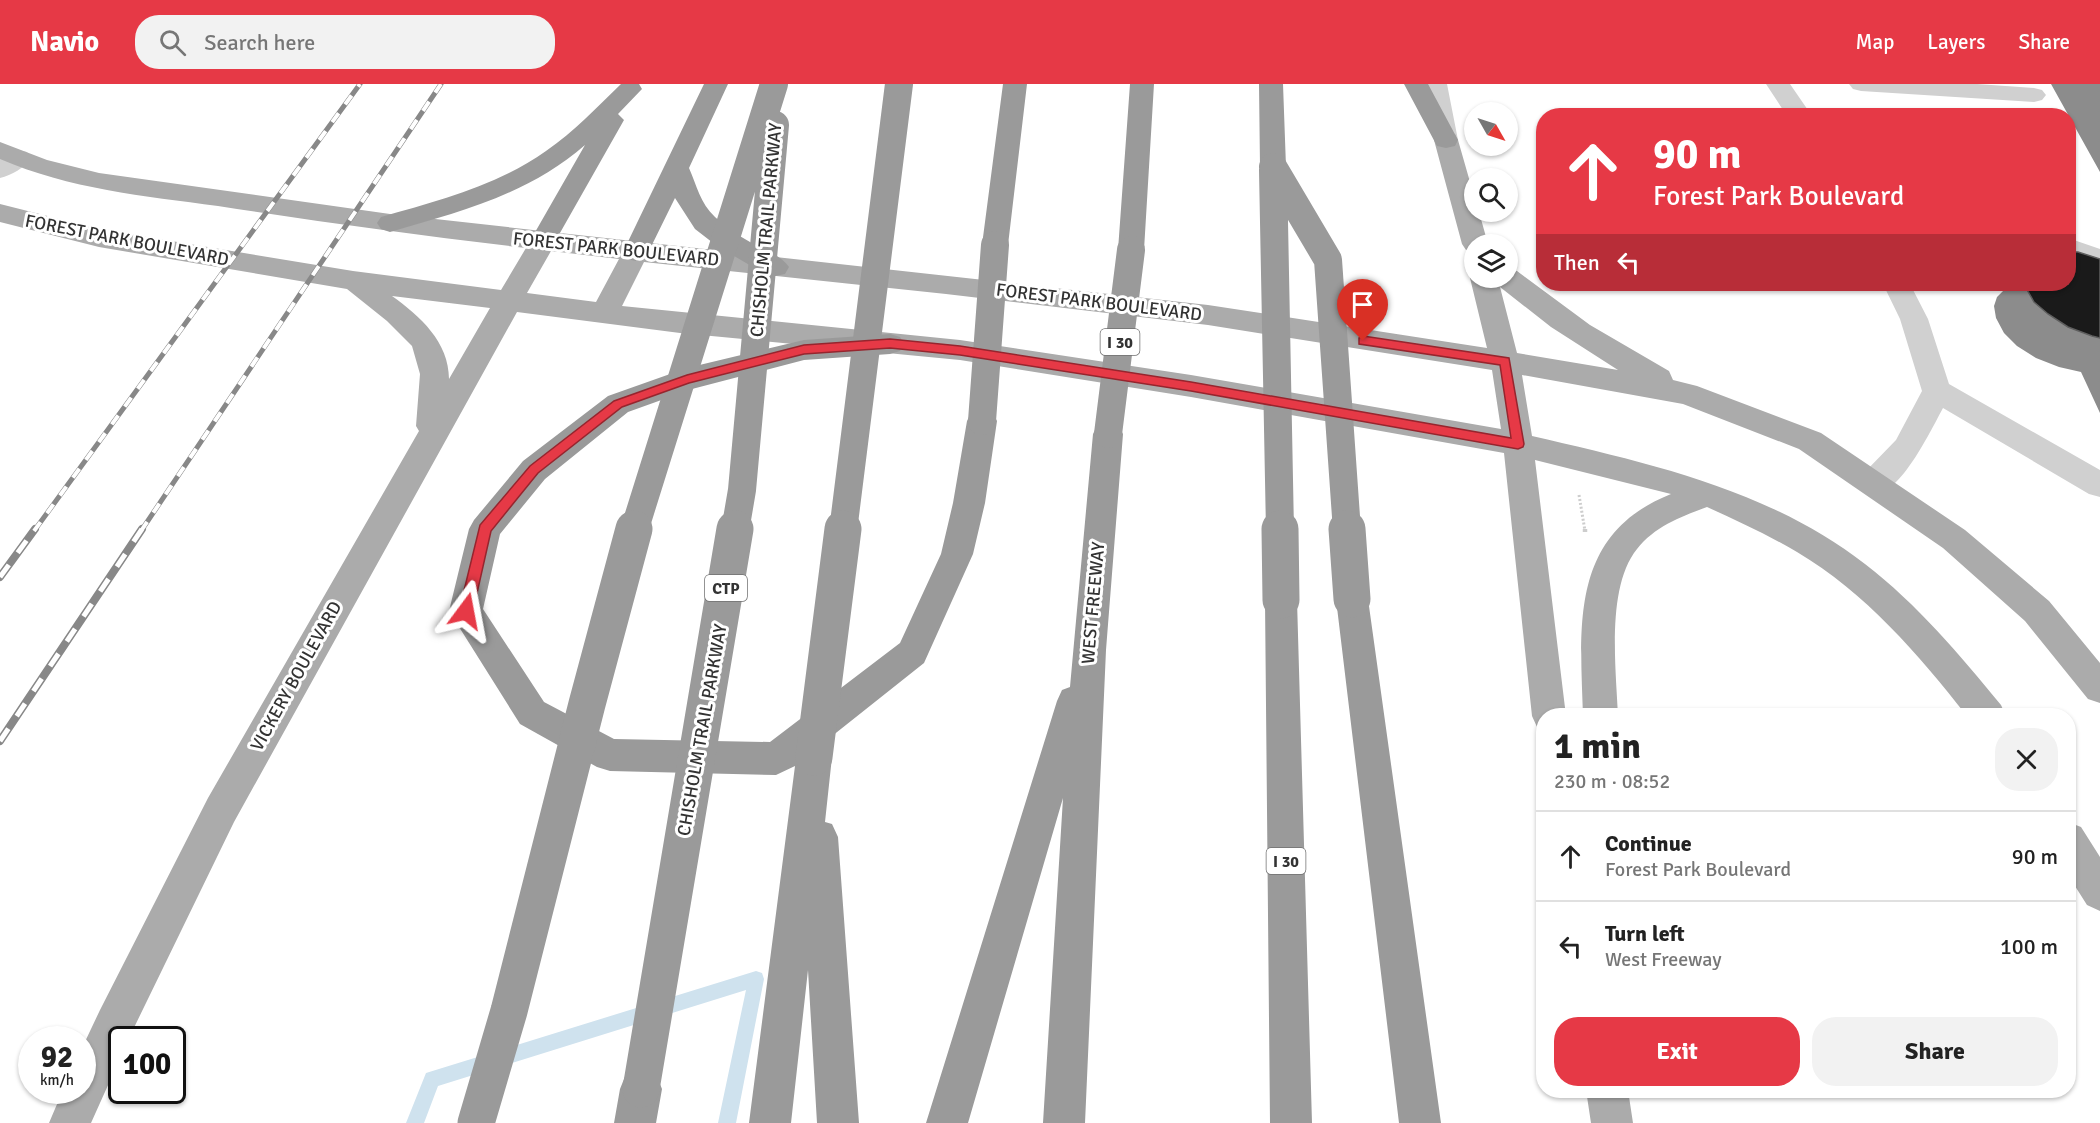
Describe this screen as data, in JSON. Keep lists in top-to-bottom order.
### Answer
{
  "streets": {
    "highway": [
      "CHISHOLM TRAIL PARKWAY",
      "I 30",
      "CTP",
      "WEST FREEWAY"
    ],
    "main road": ["FOREST PARK BOULEVARD", "VICKERY BOULEVARD"]
  },
  "crossings": [
    ["FOREST PARK BOULEVARD", "VICKERY BOULEVARD"]
  ],
  "north": "bottom right",
  "page": {
    "header": "Navio",
    "search": "Search here",
    "nav": ["Map", "Layers", "Share"],
    "turn": ["90 m", "Forest Park Boulevard"],
    "then": "Then",
    "heading": ["1 min", "230 m · 08:52"],
    "list": [
      {
        "name": "Continue",
        "note": "Forest Park Boulevard",
        "value": "90 m"
      },
      {
        "name": "Turn left",
        "note": "West Freeway",
        "value": "100 m"
      }
    ],
    "buttons": ["Exit", "Share"],
    "speed": "92 km/h",
    "limit": "100"
  }
}
